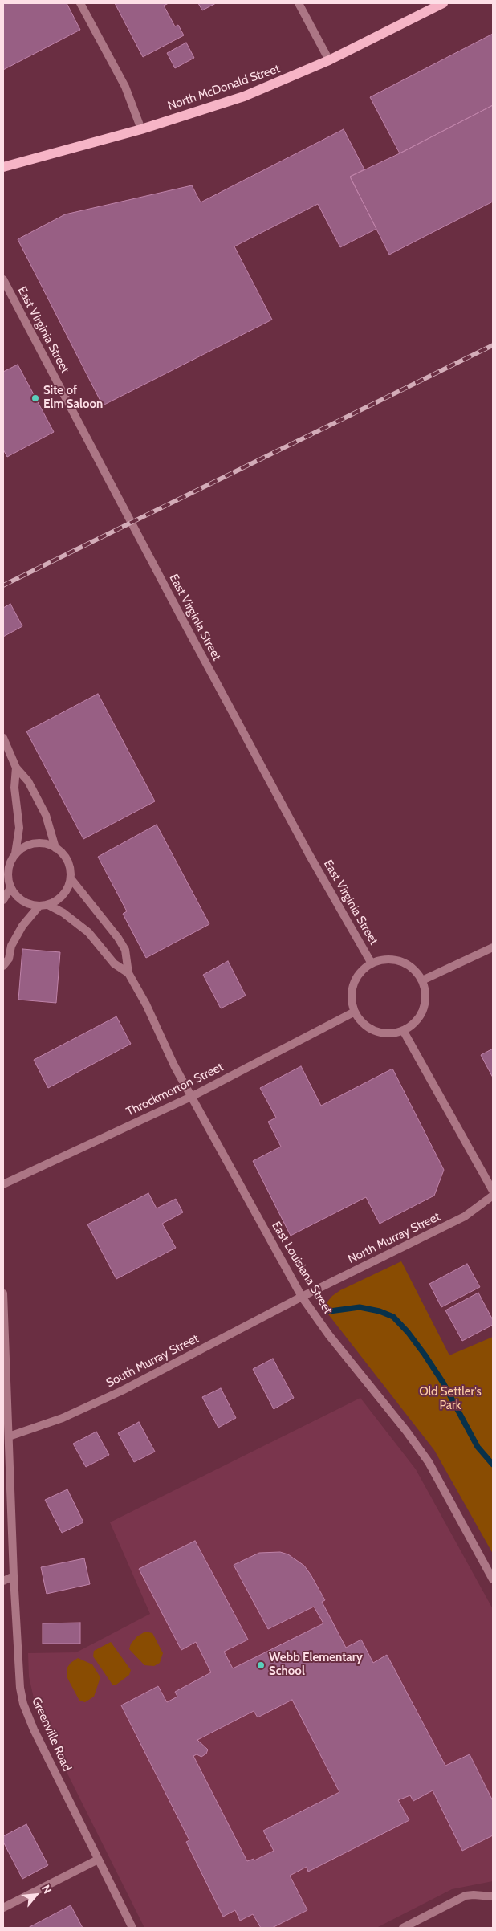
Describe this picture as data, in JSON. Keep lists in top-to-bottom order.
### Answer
{
  "streets": {
    "main road": ["North McDonald Street"],
    "street": [
      "East Virginia Street",
      "Throckmorton Street",
      "North Murray Street",
      "East Louisiana Street",
      "South Murray Street",
      "Greenville Road"
    ]
  },
  "crossings": [
    ["East Virginia Street", "Throckmorton Street"],
    ["Throckmorton Street", "East Louisiana Street"],
    ["North Murray Street", "East Louisiana Street"],
    ["North Murray Street", "South Murray Street"],
    ["East Louisiana Street", "South Murray Street"],
    ["South Murray Street", "Greenville Road"]
  ],
  "parks": ["Old Settler's Park"],
  "places": ["Site of Elm Saloon", "Webb Elementary School"],
  "north": "top right"
}
